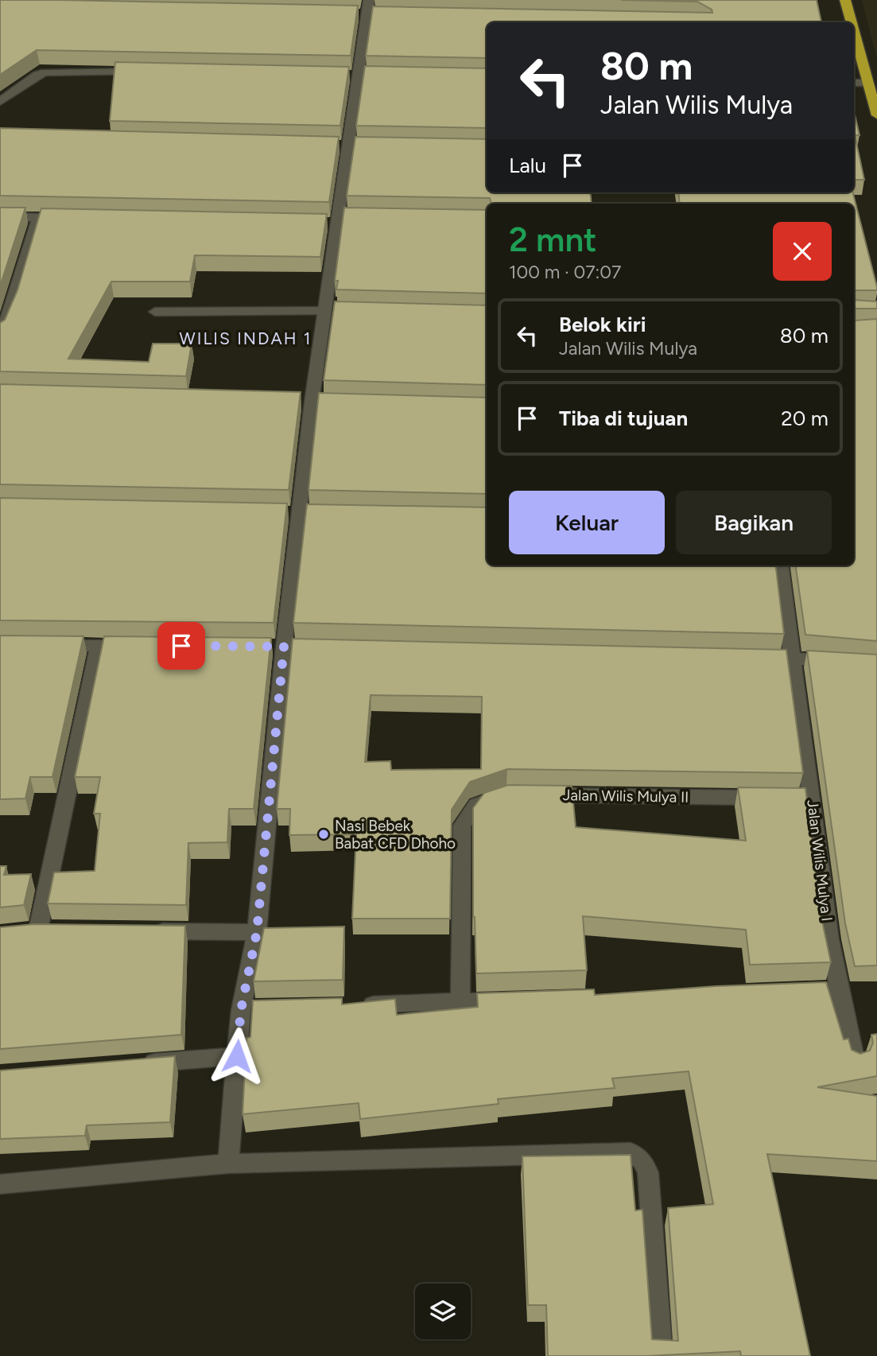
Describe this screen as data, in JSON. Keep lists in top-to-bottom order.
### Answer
{
  "streets": {
    "street": ["Jalan Wilis Mulya II", "Jalan Wilis Mulya I"]
  },
  "crossings": [
    ["Jalan Wilis Mulya II", "Jalan Wilis Mulya I"]
  ],
  "districts": ["WILIS INDAH 1"],
  "places": ["Nasi Bebek Babat CFD Dhoho"],
  "page": {
    "turn": ["80 m", "Jalan Wilis Mulya"],
    "then": "Lalu",
    "heading": ["2 mnt", "100 m · 07:07"],
    "list": [
      {
        "name": "Belok kiri",
        "note": "Jalan Wilis Mulya",
        "value": "80 m"
      },
      {
        "name": "Tiba di tujuan",
        "value": "20 m"
      }
    ],
    "buttons": ["Keluar", "Bagikan"]
  }
}
